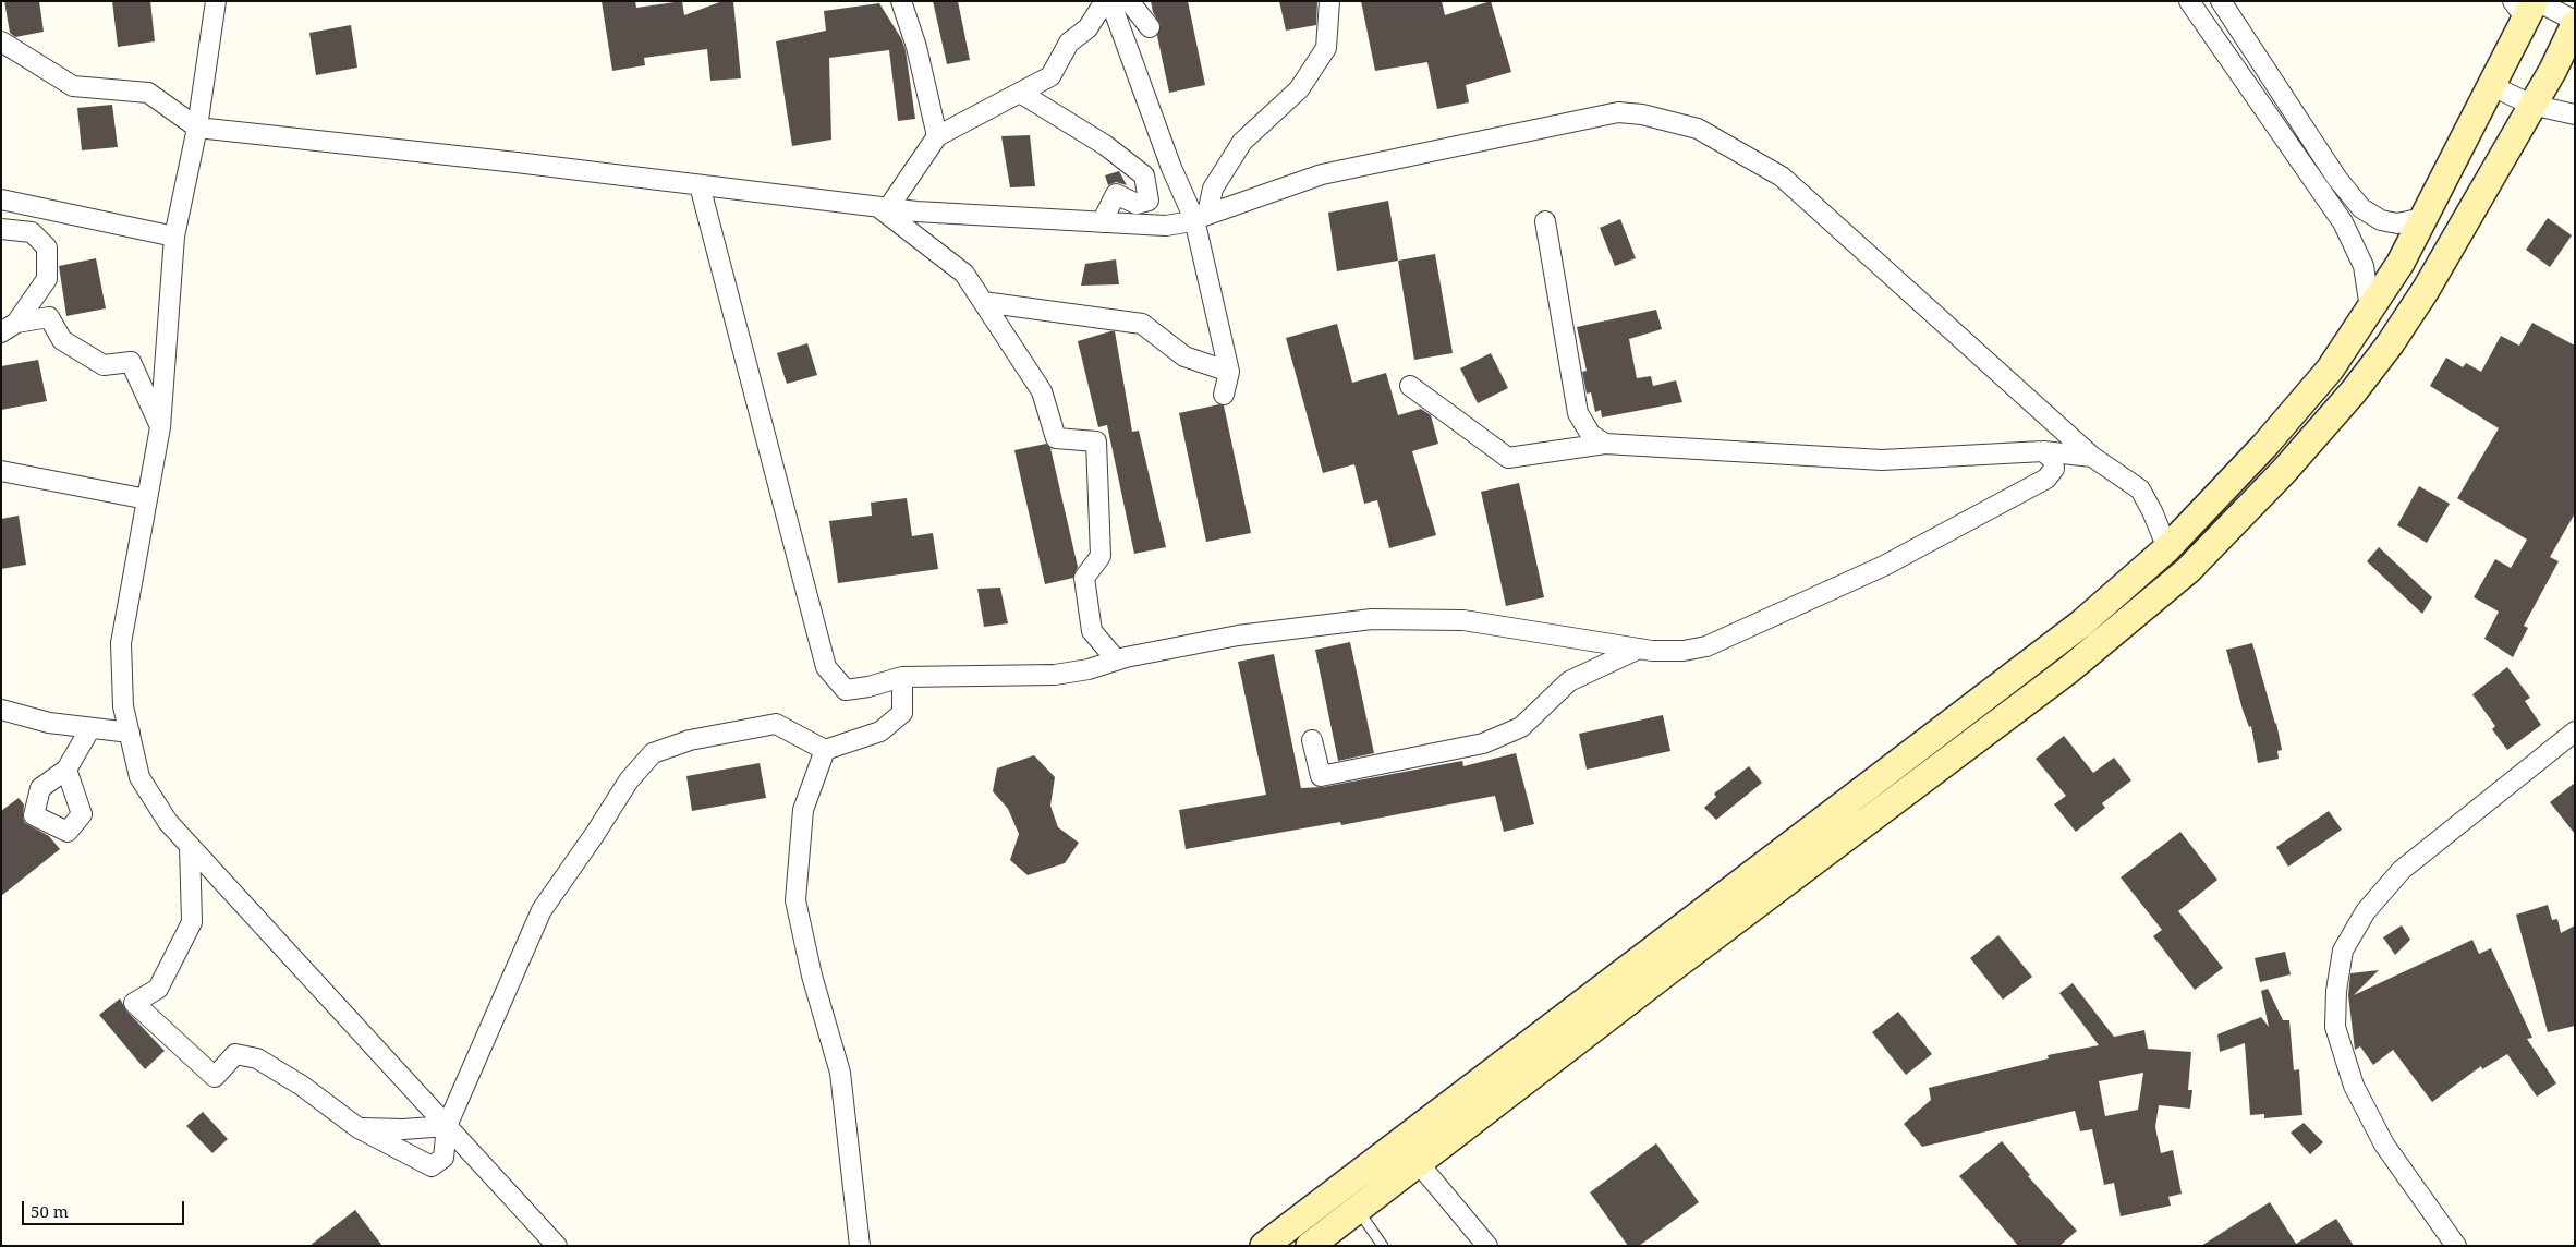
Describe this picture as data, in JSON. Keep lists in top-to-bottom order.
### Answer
{
  "scale_bar": "50 m"
}
